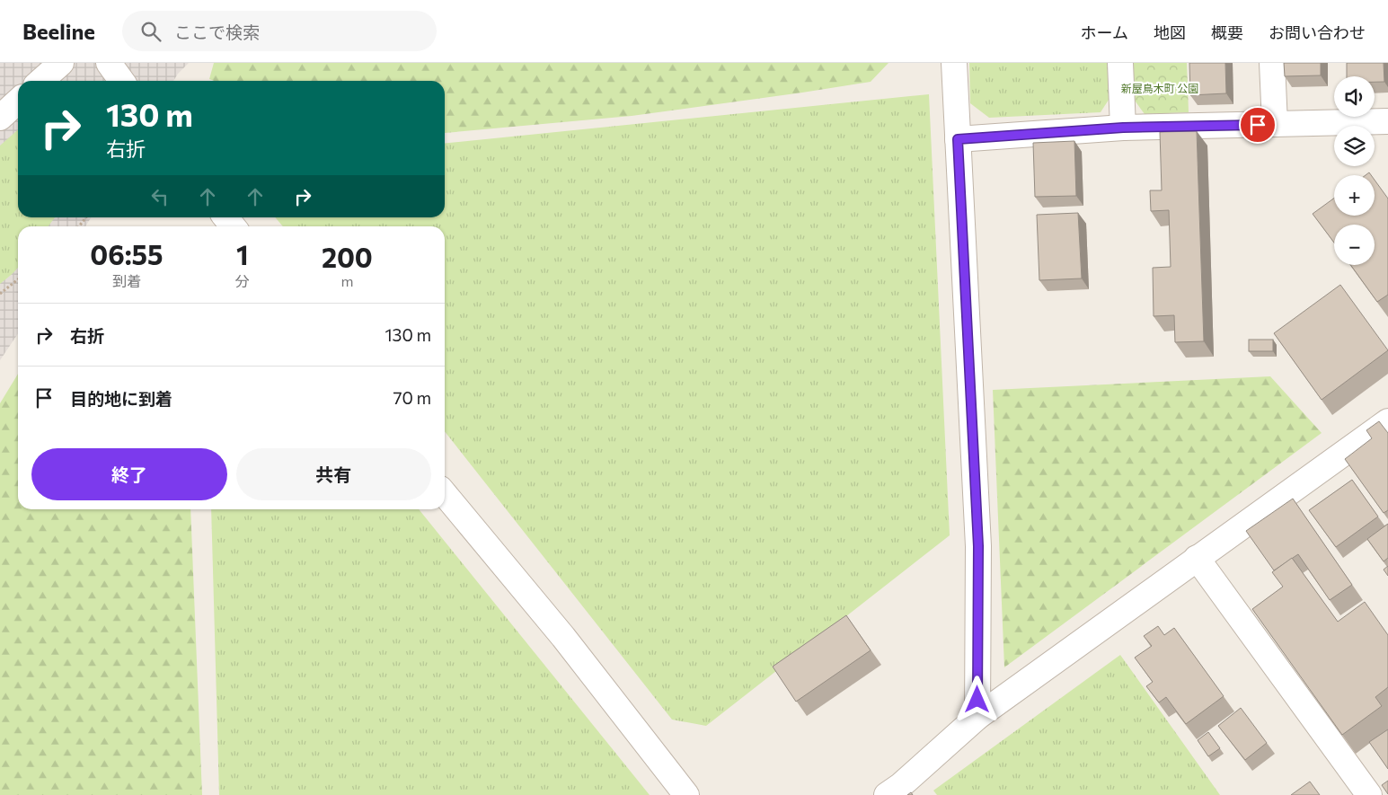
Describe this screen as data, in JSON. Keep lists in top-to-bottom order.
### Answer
{
  "parks": ["新屋鳥木町 公園"],
  "page": {
    "header": "Beeline",
    "search": "ここで検索",
    "nav": [
      "ホーム",
      "地図",
      "概要",
      "お問い合わせ"
    ],
    "map_buttons": ["+", "−"],
    "turn": ["130 m", "右折"],
    "eta": [
      "06:55",
      "到着",
      "1",
      "分",
      "200",
      "m"
    ],
    "list": [
      {
        "name": "右折",
        "value": "130 m"
      },
      {
        "name": "目的地に到着",
        "value": "70 m"
      }
    ],
    "buttons": ["終了", "共有"]
  }
}
